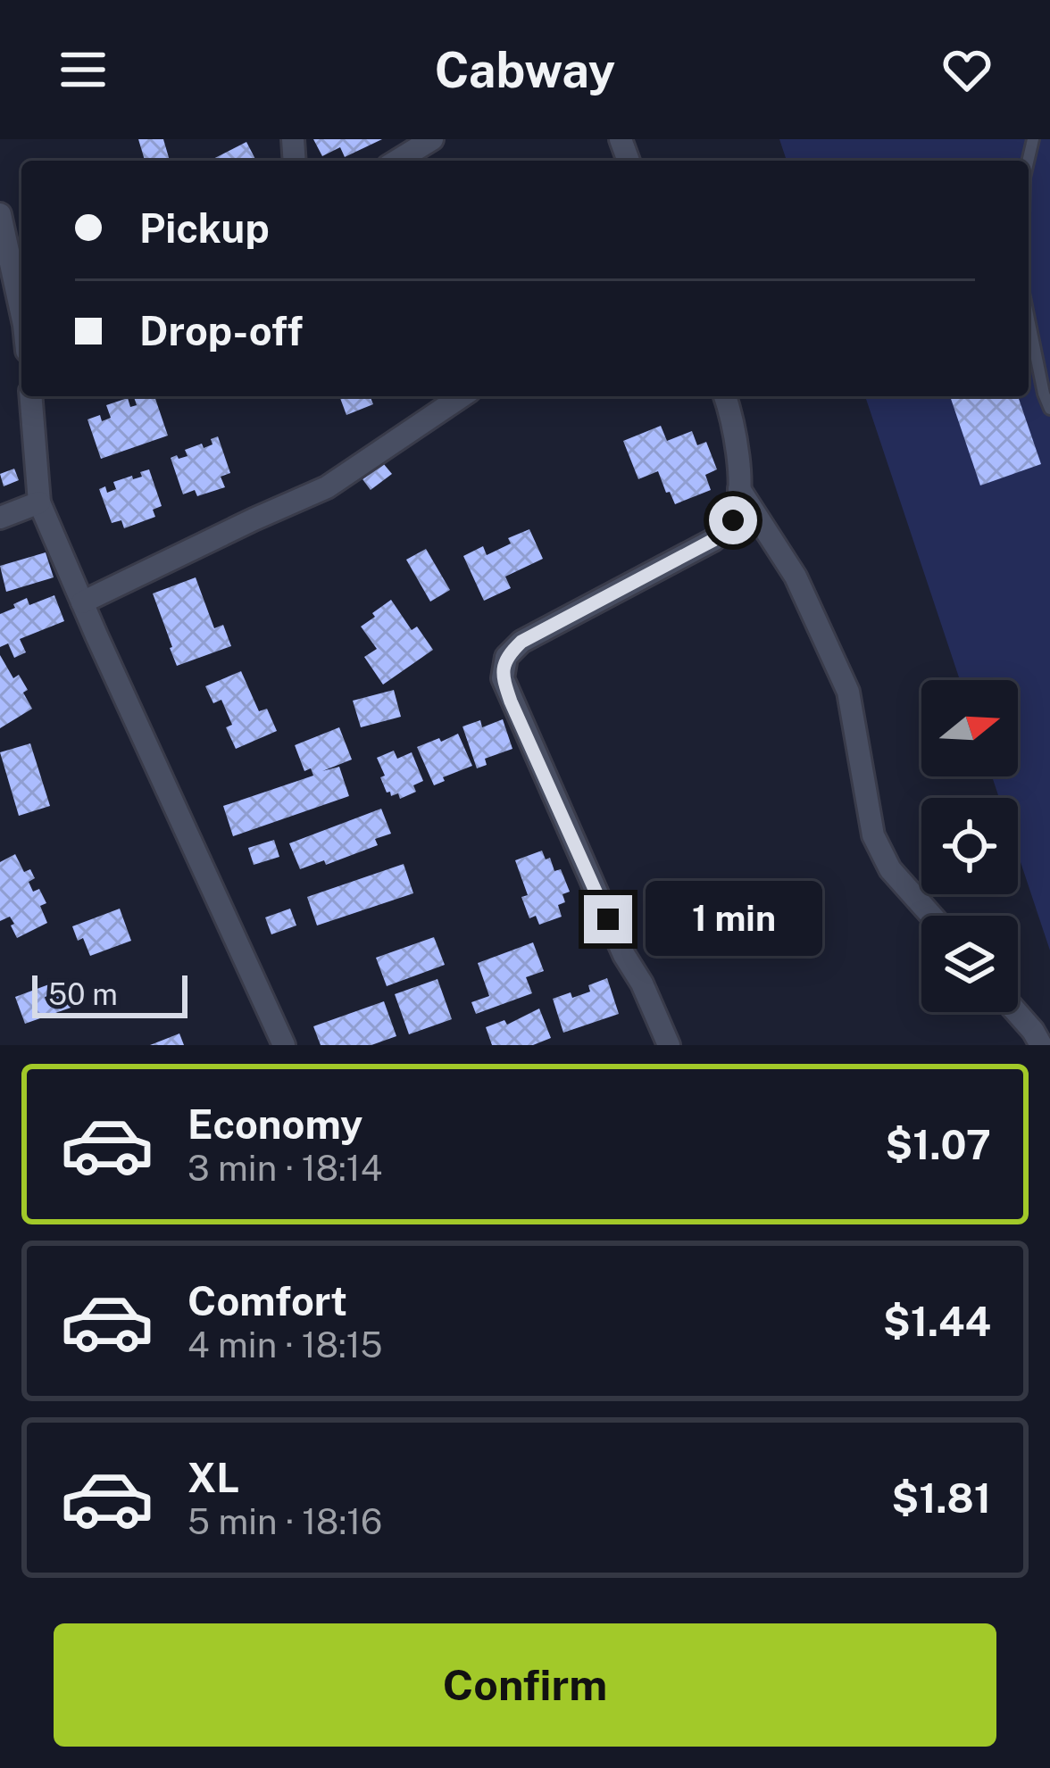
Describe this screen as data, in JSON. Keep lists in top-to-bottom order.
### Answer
{
  "scale_bar": "50 m",
  "north": "right",
  "page": {
    "header": "Cabway",
    "banner": ["Pickup", "Drop-off"],
    "bubble": "1 min",
    "scale": "50 m",
    "list": [
      {
        "name": "Economy",
        "note": "3 min · 18:14",
        "value": "$1.07"
      },
      {
        "name": "Comfort",
        "note": "4 min · 18:15",
        "value": "$1.44"
      },
      {
        "name": "XL",
        "note": "5 min · 18:16",
        "value": "$1.81"
      }
    ],
    "buttons": "Confirm"
  }
}
